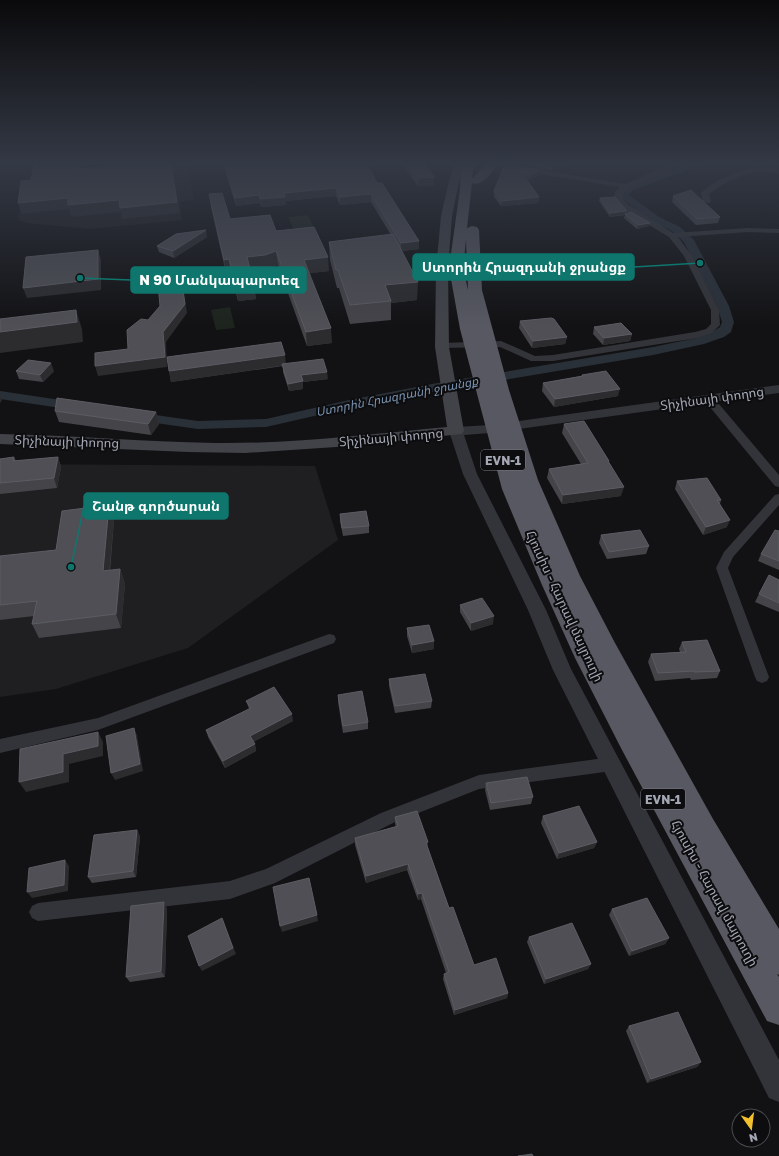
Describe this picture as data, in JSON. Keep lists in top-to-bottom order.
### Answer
{
  "streets": {
    "highway": ["EVN-1", "Հյուսիս - Հարավ մայրուղի"],
    "main road": ["Տիչինայի փողոց"]
  },
  "water": ["Ստորին Հրազդանի ջրանցք"],
  "places": ["Ստորին Հրազդանի ջրանցք", "N 90 Մանկապարտեզ", "Շանթ գործարան"],
  "north": "bottom"
}
